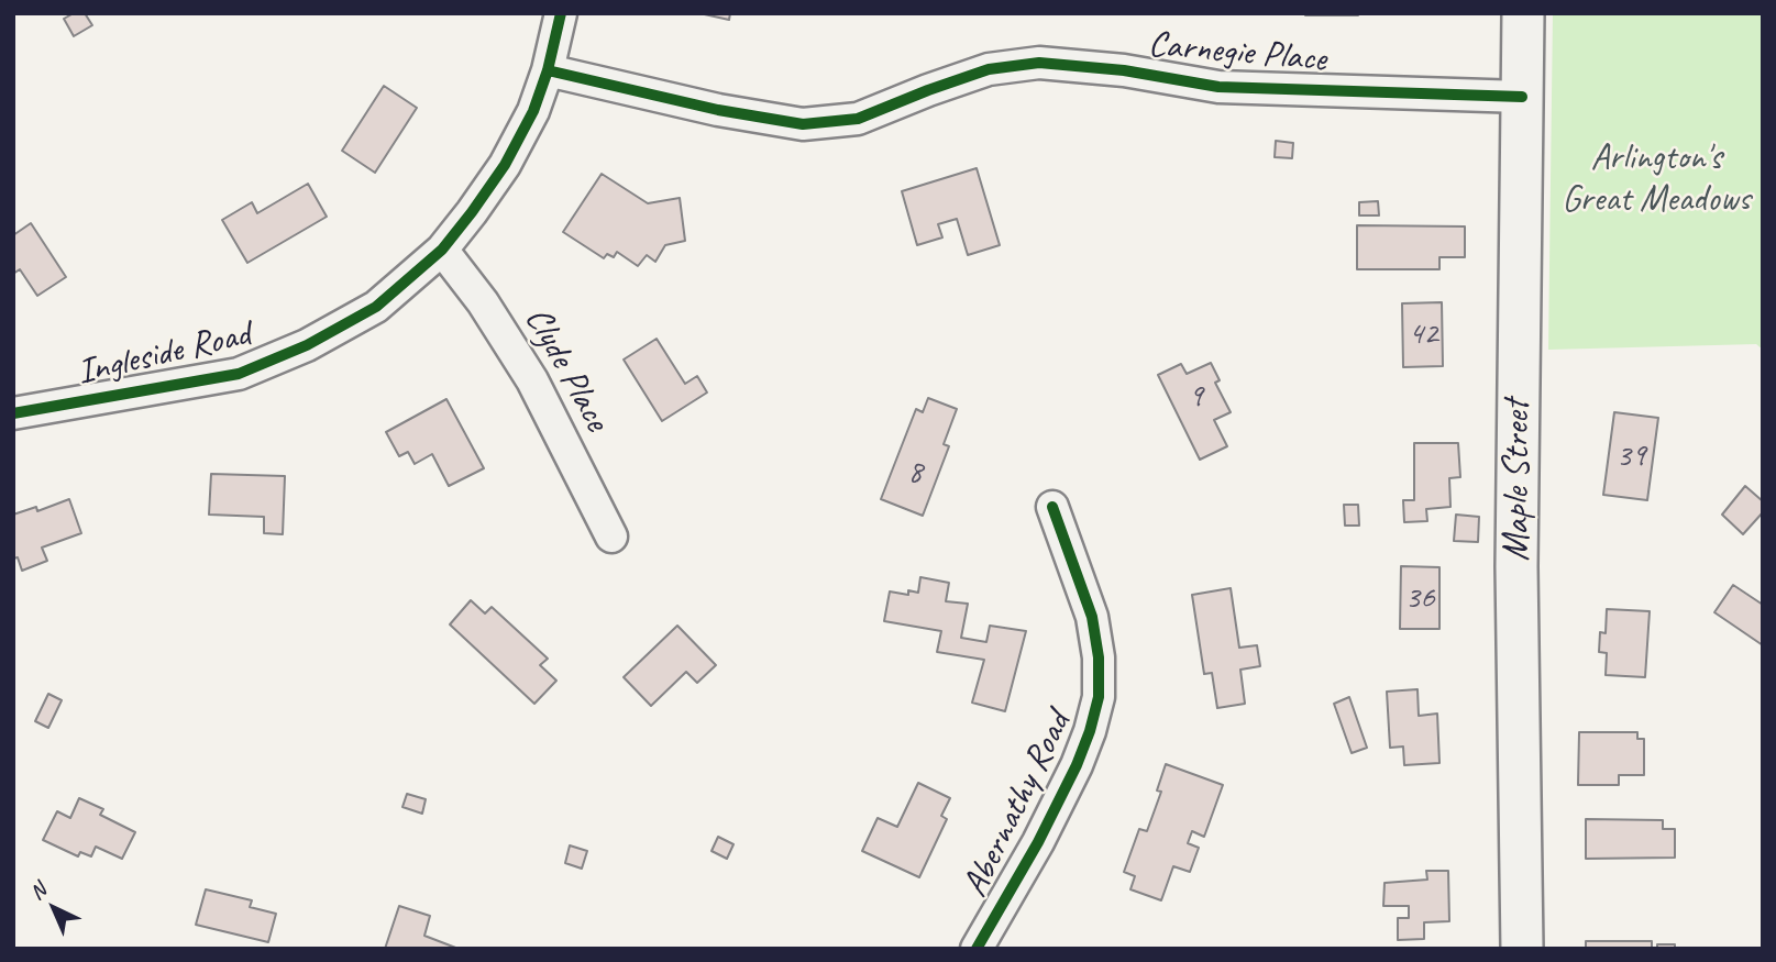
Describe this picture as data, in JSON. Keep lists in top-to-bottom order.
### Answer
{
  "streets": {
    "main road": ["Maple Street"],
    "street": [
      "Carnegie Place",
      "Ingleside Road",
      "Clyde Place",
      "Abernathy Road"
    ]
  },
  "crossings": [
    ["Carnegie Place", "Ingleside Road"],
    ["Carnegie Place", "Maple Street"],
    ["Ingleside Road", "Clyde Place"]
  ],
  "parks": ["Arlington's Great Meadows"],
  "house_numbers": [
    "42",
    "9",
    "39",
    "8",
    "36"
  ],
  "north": "top left"
}
